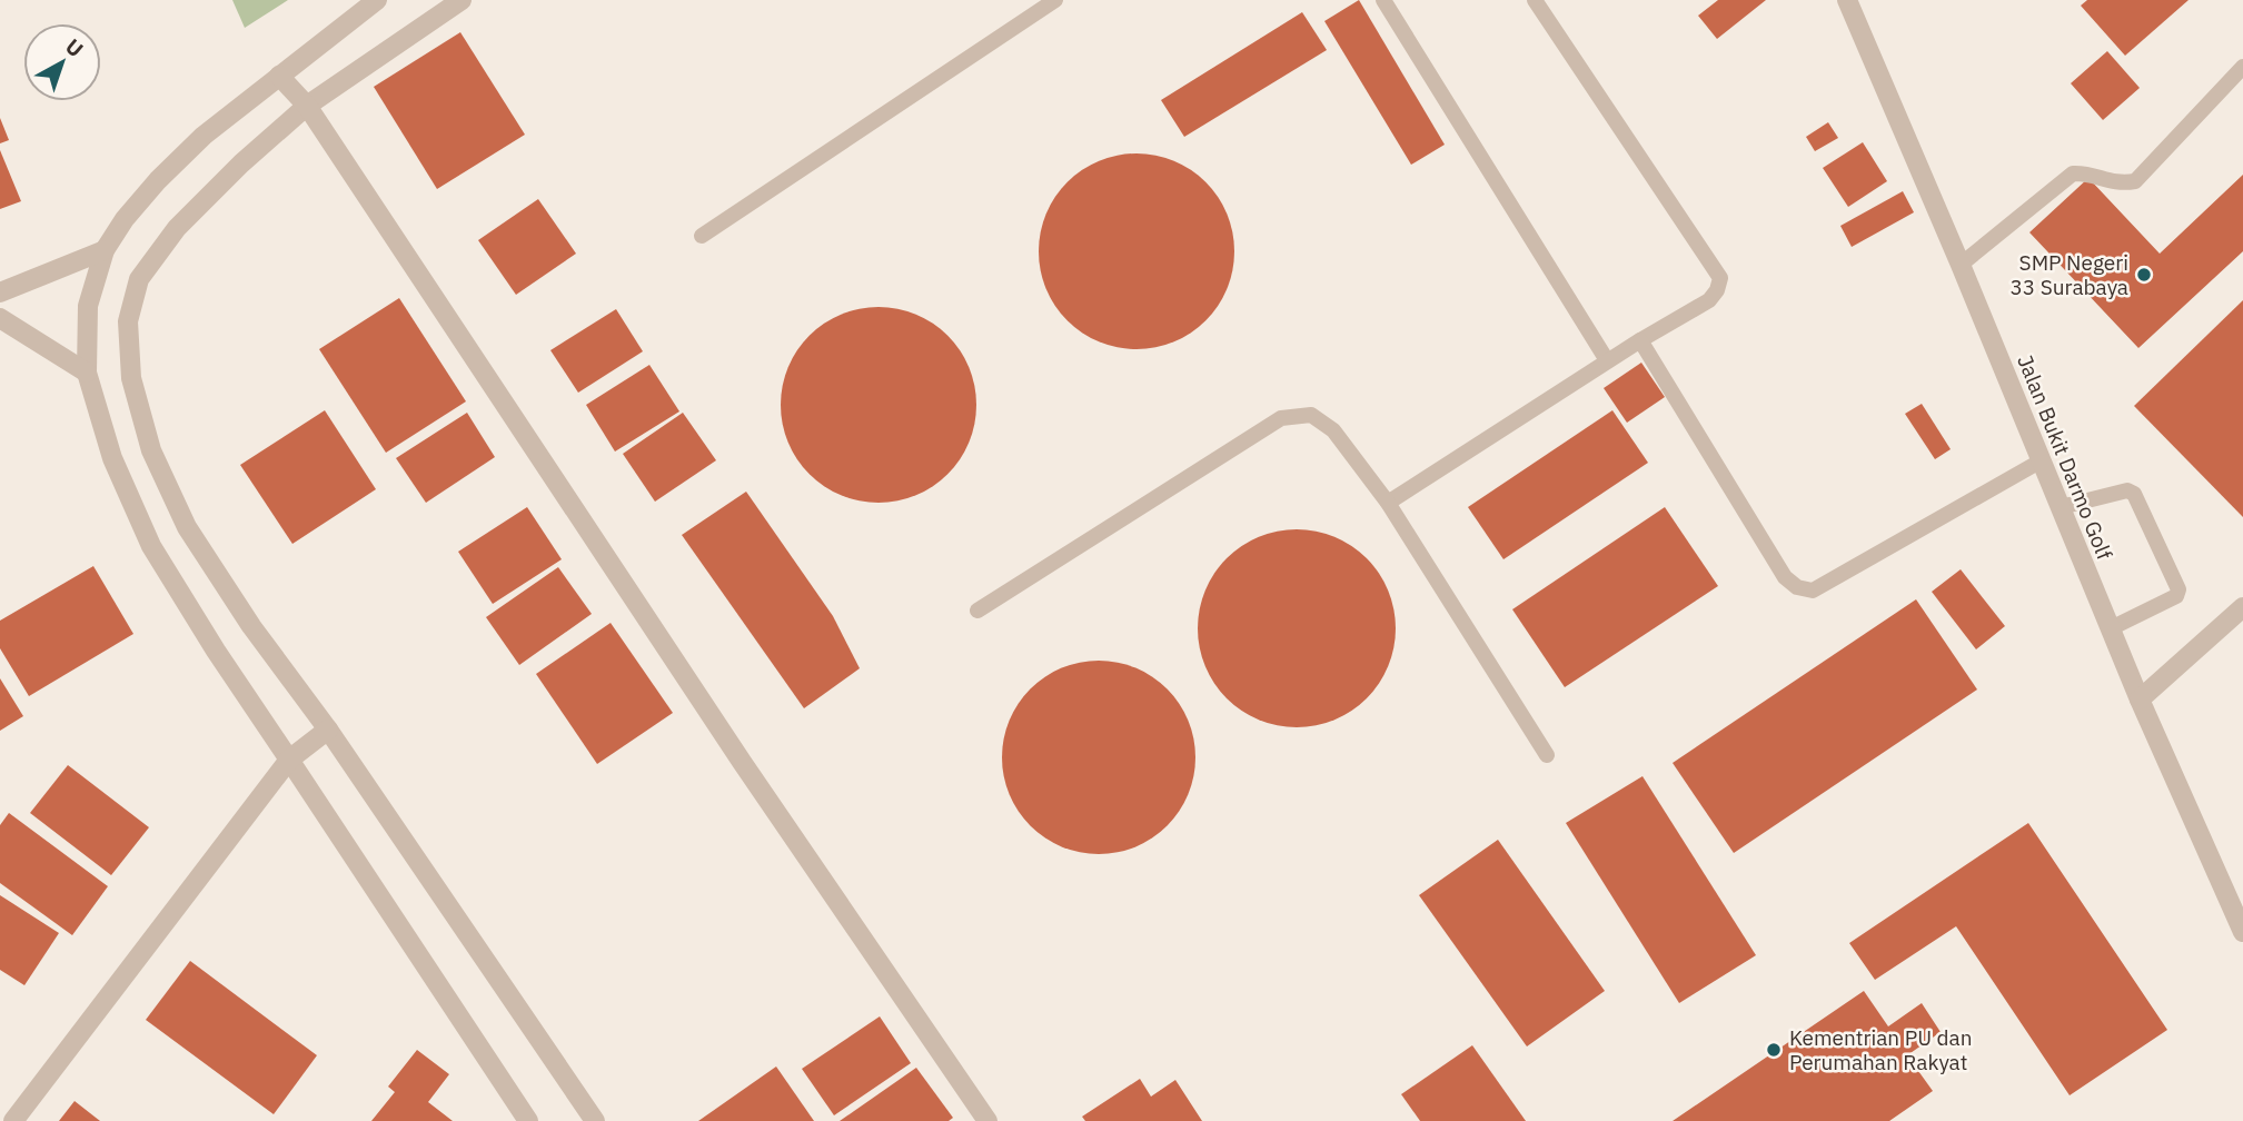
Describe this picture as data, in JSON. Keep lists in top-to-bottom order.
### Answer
{
  "streets": {
    "street": ["Jalan Bukit Darmo Golf"]
  },
  "places": ["SMP Negeri 33 Surabaya", "Kementrian PU dan Perumahan Rakyat"],
  "north": "top right"
}
